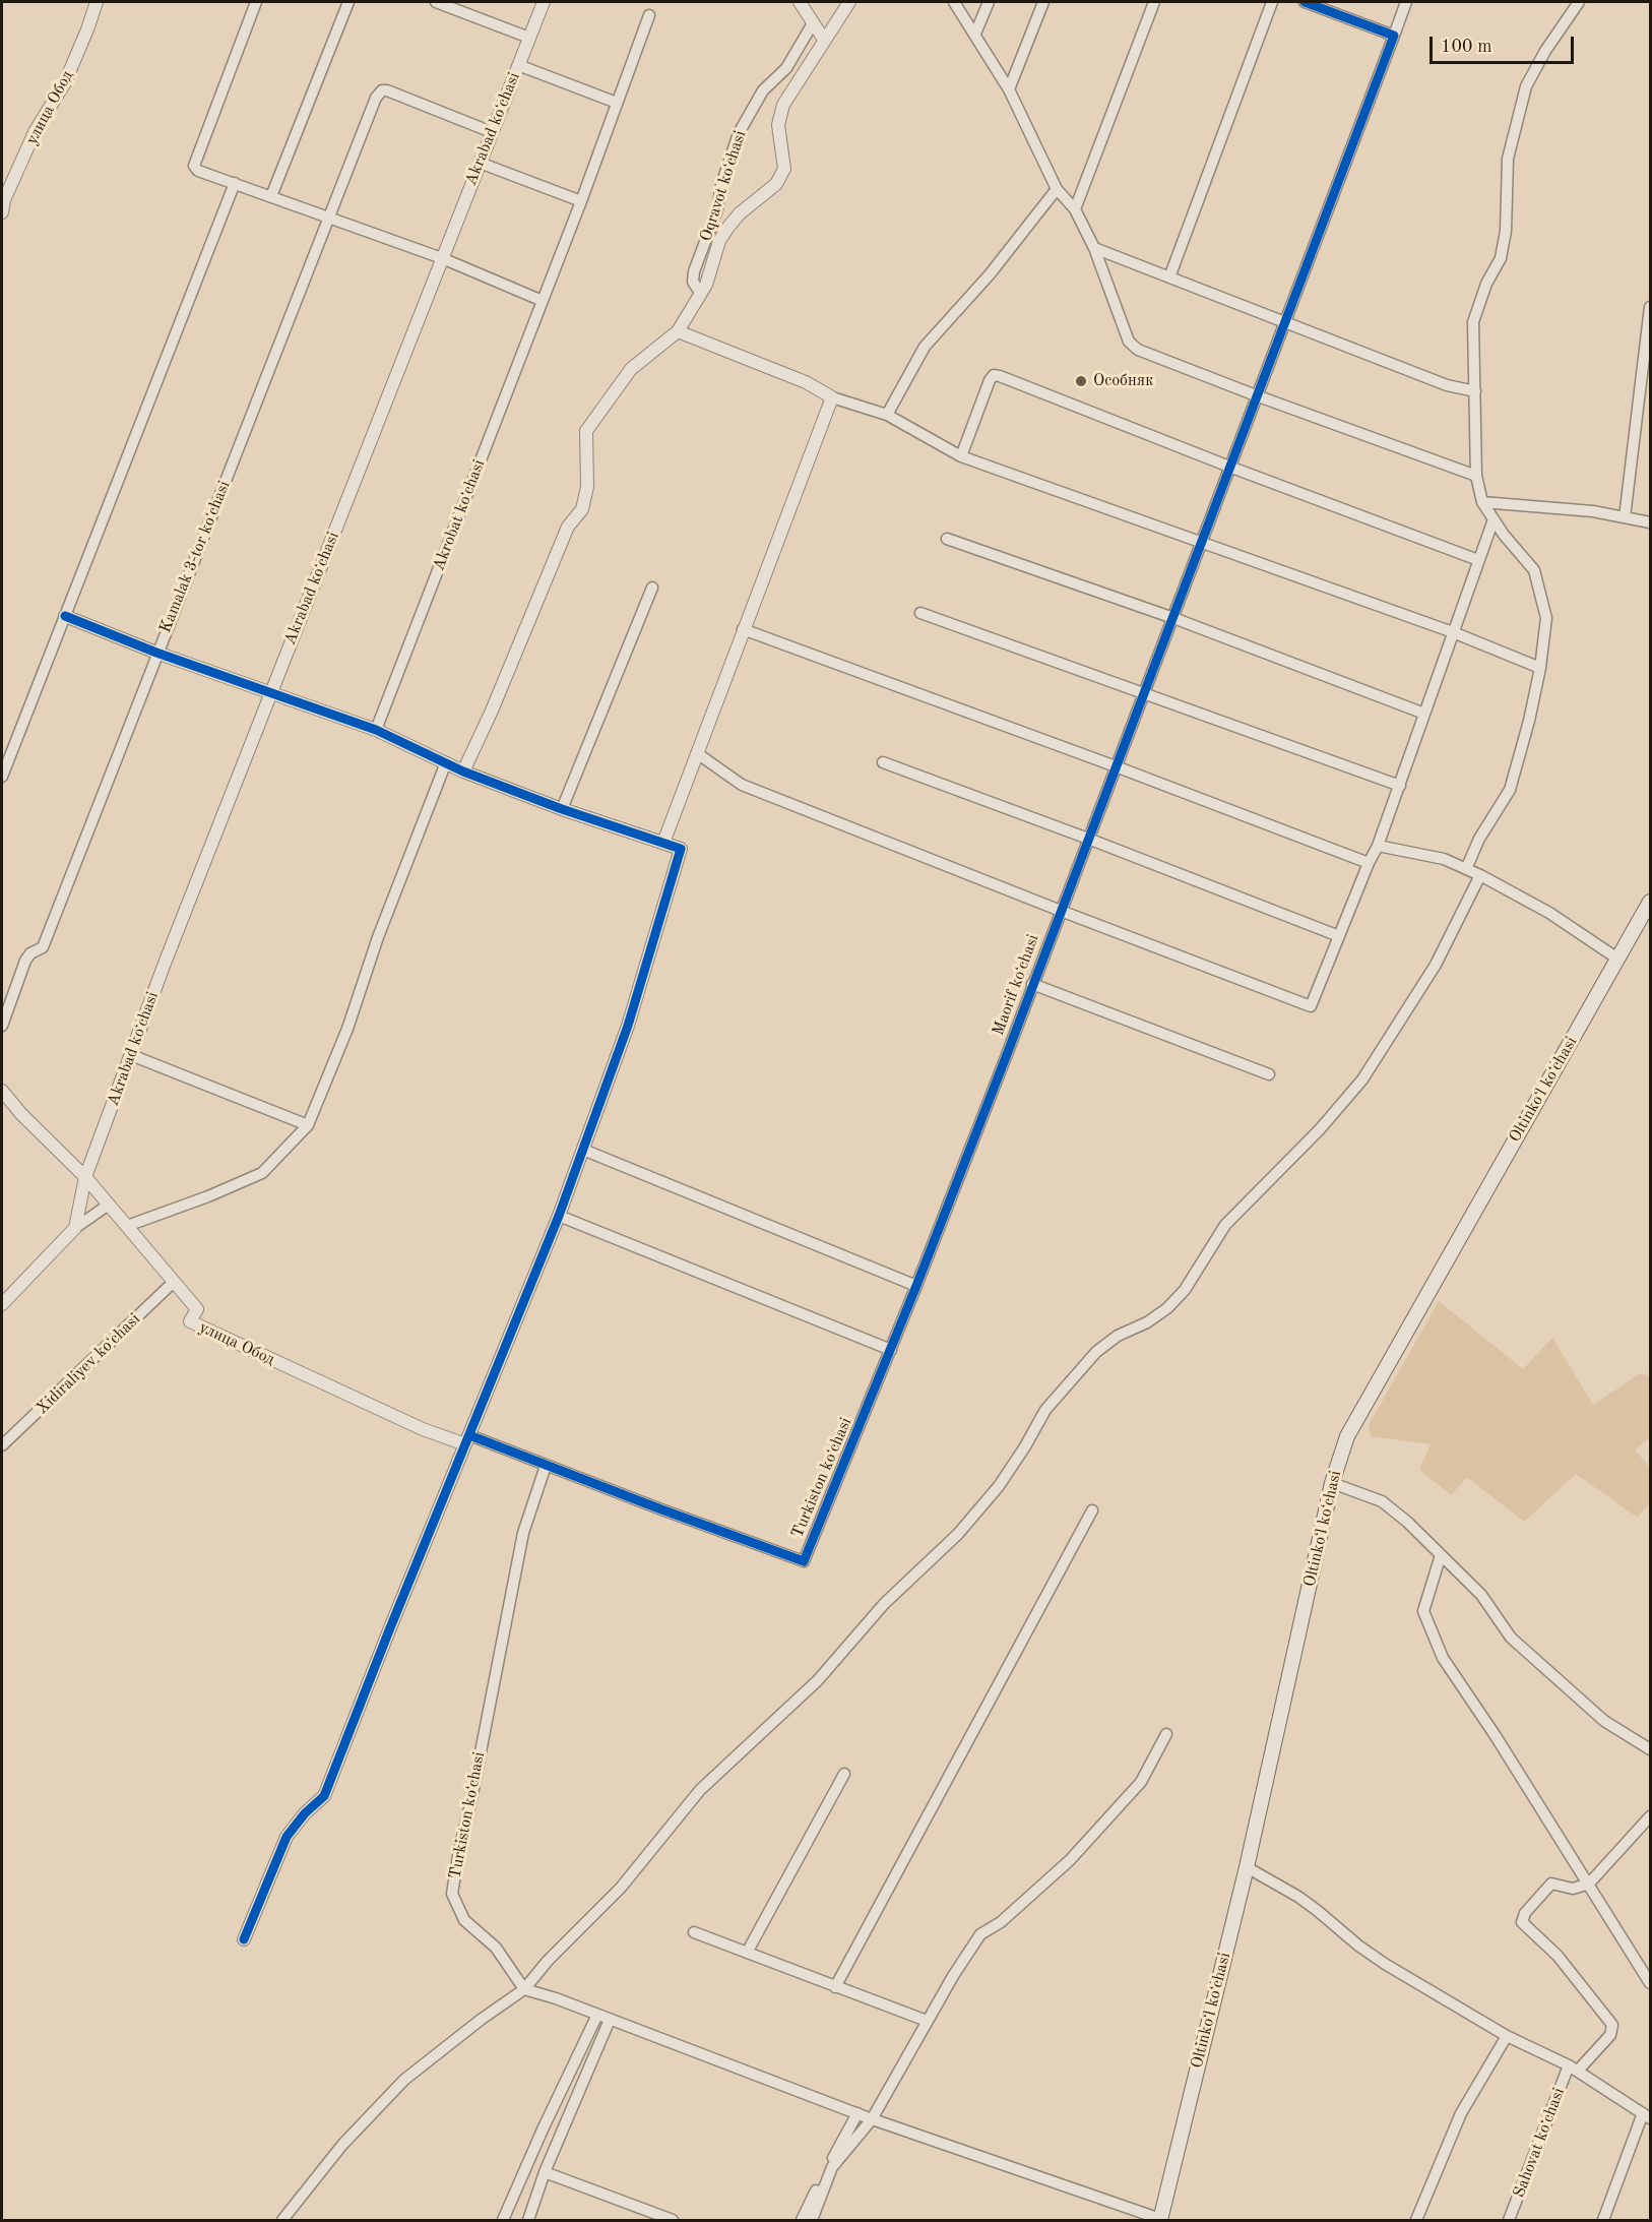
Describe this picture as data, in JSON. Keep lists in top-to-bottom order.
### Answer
{
  "streets": {
    "main road": ["Oltinkoʻl koʻchasi"],
    "street": [
      "улица Обод",
      "Akrabad koʻchasi",
      "Oqravot koʻchasi",
      "Akrobat koʻchasi",
      "Kamalak 3-tor koʻchasi",
      "Maorif koʻchasi",
      "Xidiraliyev koʻchasi",
      "Turkiston koʻchasi",
      "Sahovat koʻchasi"
    ]
  },
  "crossings": [
    ["улица Обод", "Akrabad koʻchasi"],
    ["улица Обод", "Xidiraliyev koʻchasi"],
    ["Akrabad koʻchasi", "Kamalak 3-tor koʻchasi"],
    ["Maorif koʻchasi", "Turkiston koʻchasi"]
  ],
  "places": ["Особняк"],
  "scale_bar": "100 m"
}
